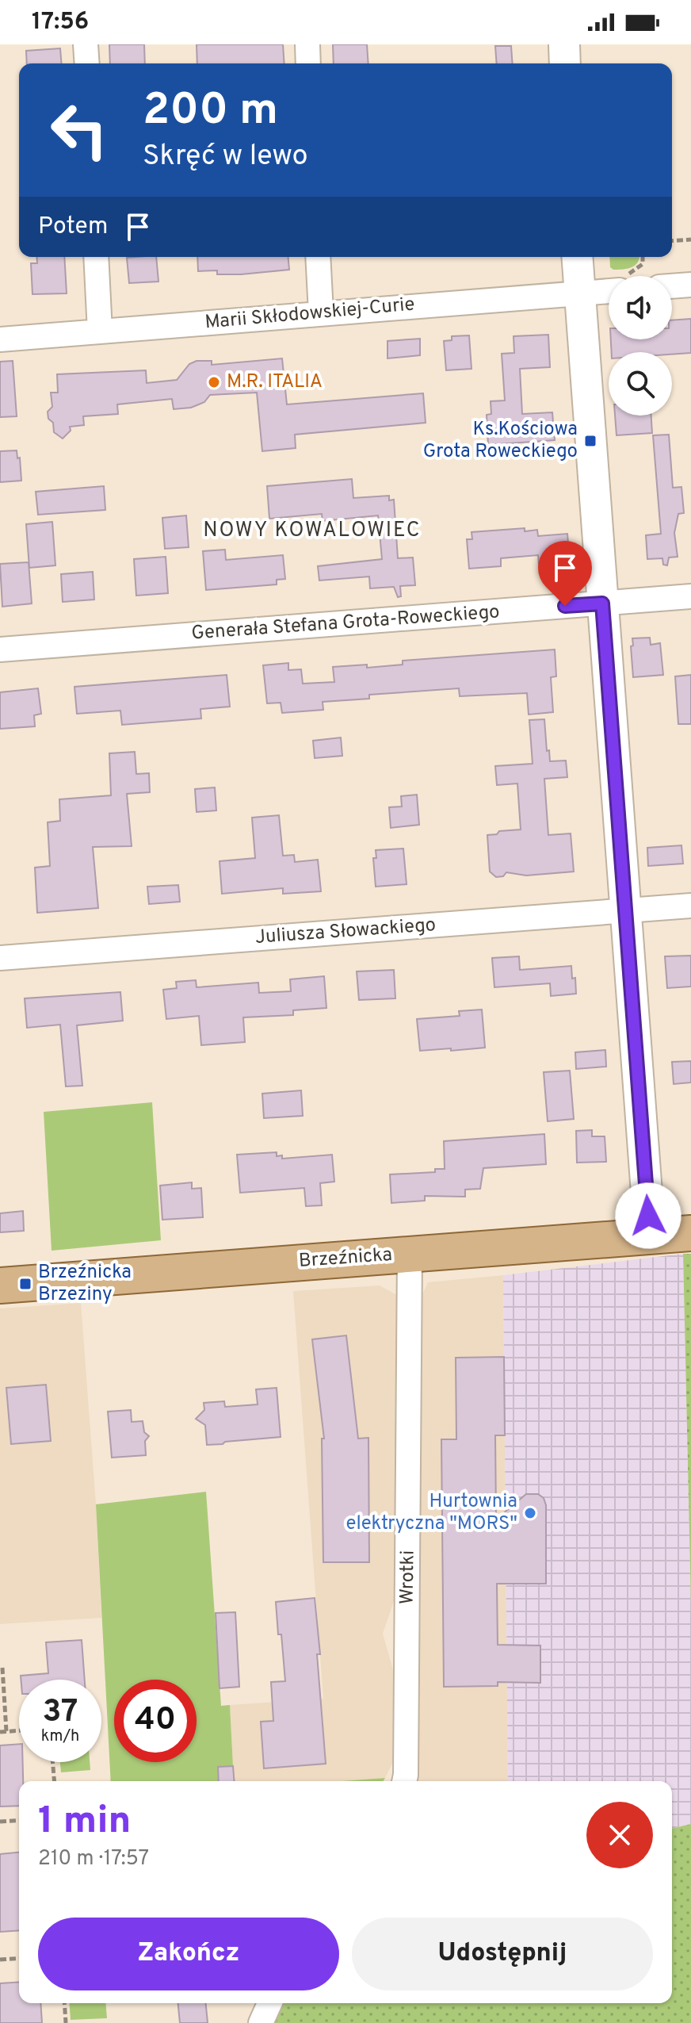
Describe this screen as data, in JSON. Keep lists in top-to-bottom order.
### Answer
{
  "streets": {
    "main road": ["Brzeźnicka"],
    "street": [
      "Marii Skłodowskiej-Curie",
      "Generała Stefana Grota-Roweckiego",
      "Juliusza Słowackiego",
      "Wrotki"
    ]
  },
  "crossings": [
    ["Brzeźnicka", "Wrotki"]
  ],
  "districts": ["NOWY KOWALOWIEC"],
  "places": {
    "other": ["M.R. ITALIA", "Hurtownia elektryczna \"MORS\""],
    "transit": ["Ks.Kościowa Grota Roweckiego", "Brzeźnicka Brzeziny"]
  },
  "page": {
    "status": "17:56",
    "turn": ["200 m", "Skręć w lewo"],
    "then": "Potem",
    "speed": "37 km/h",
    "limit": "40",
    "heading": ["1 min", "210 m · 17:57"],
    "buttons": ["Zakończ", "Udostępnij"]
  }
}
